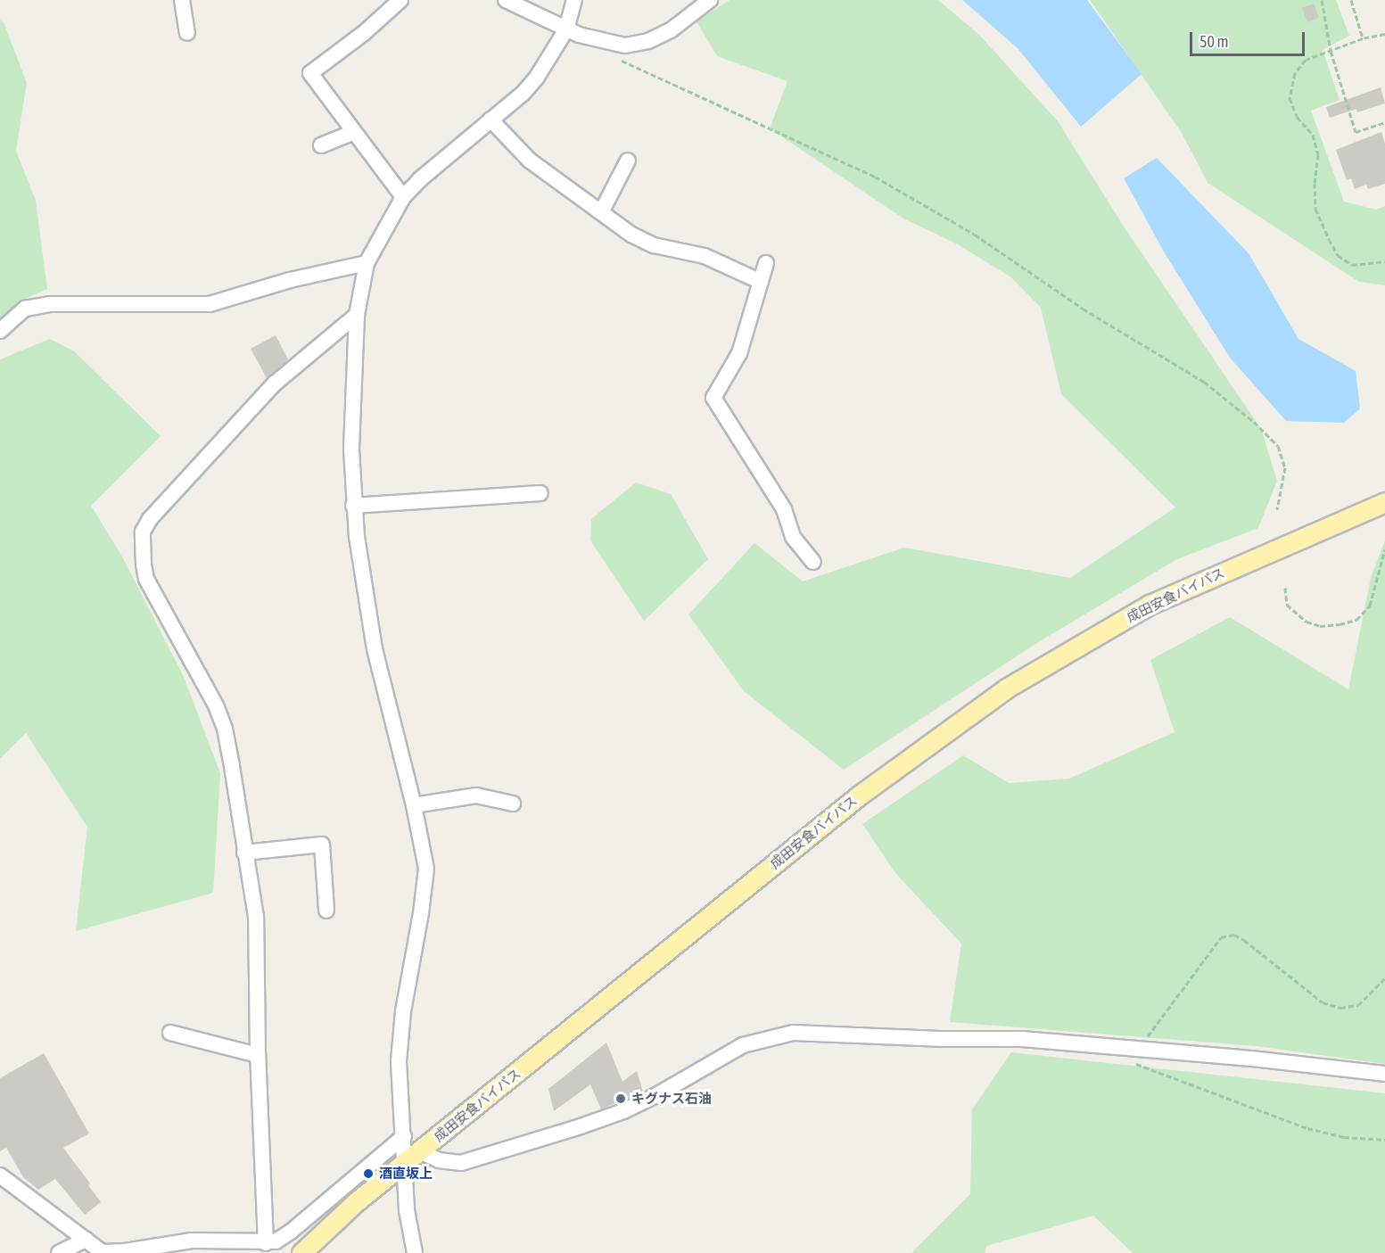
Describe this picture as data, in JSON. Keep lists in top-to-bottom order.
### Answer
{
  "streets": {
    "main road": ["成田安食バイパス"]
  },
  "places": ["キグナス石油", "酒直坂上"],
  "scale_bar": "50 m"
}
